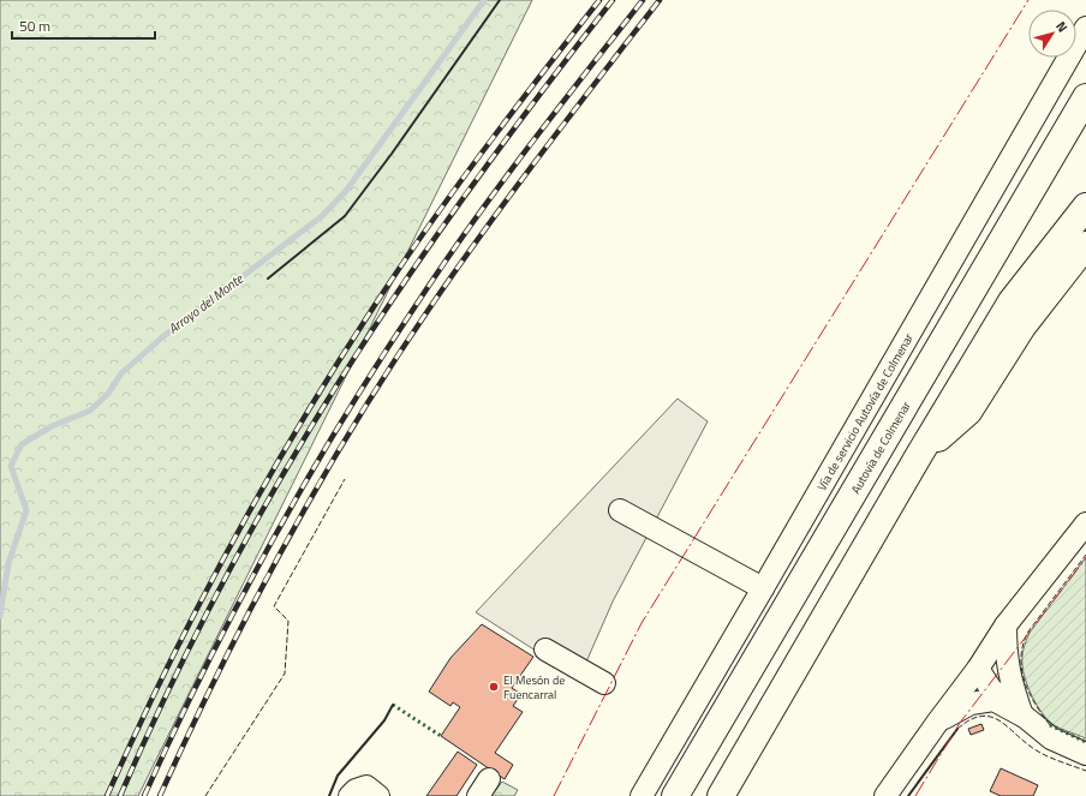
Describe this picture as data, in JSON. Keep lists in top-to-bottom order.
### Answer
{
  "streets": {
    "highway": ["Autovía de Colmenar"],
    "street": ["Vía de servicio Autovía de Colmenar"]
  },
  "water": ["Arroyo del Monte"],
  "places": ["El Mesón de Fuencarral"],
  "scale_bar": "50 m",
  "north": "top right"
}
